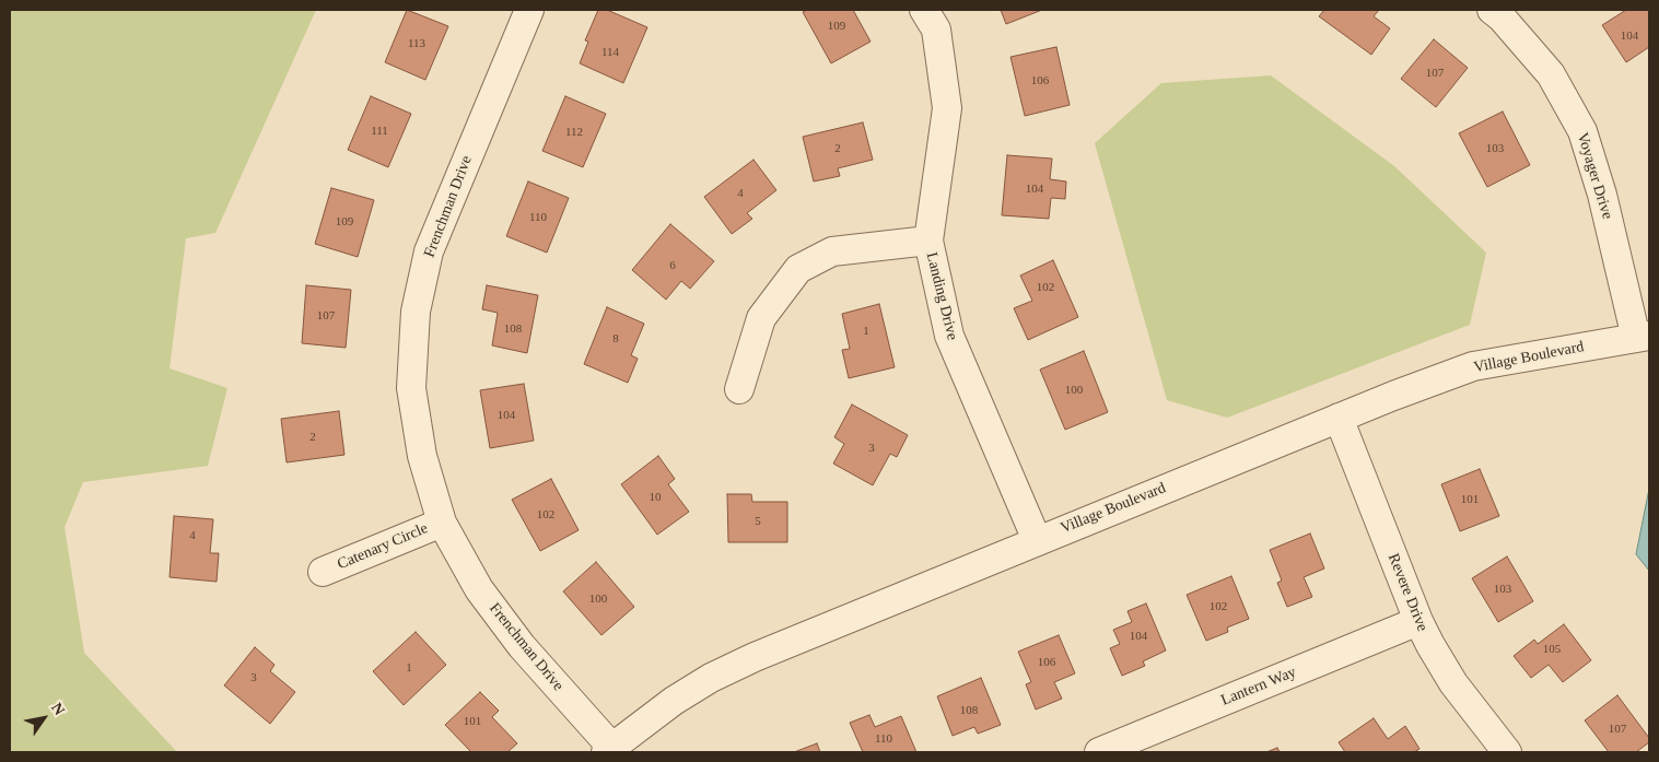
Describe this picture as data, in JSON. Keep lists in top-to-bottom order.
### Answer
{
  "streets": {
    "street": [
      "Voyager Drive",
      "Frenchman Drive",
      "Landing Drive",
      "Village Boulevard",
      "Catenary Circle",
      "Revere Drive",
      "Lantern Way"
    ]
  },
  "crossings": [
    ["Voyager Drive", "Village Boulevard"],
    ["Frenchman Drive", "Village Boulevard"],
    ["Frenchman Drive", "Catenary Circle"],
    ["Landing Drive", "Village Boulevard"],
    ["Village Boulevard", "Revere Drive"],
    ["Revere Drive", "Lantern Way"]
  ],
  "house_numbers": [
    "109",
    "104",
    "113",
    "114",
    "107",
    "106",
    "111",
    "112",
    "2",
    "103",
    "104",
    "4",
    "110",
    "109",
    "6",
    "102",
    "107",
    "108",
    "1",
    "8",
    "100",
    "104",
    "2",
    "3",
    "10",
    "101",
    "102",
    "5",
    "4",
    "103",
    "100",
    "102",
    "104",
    "105",
    "106",
    "1",
    "3",
    "108",
    "101",
    "107",
    "110"
  ],
  "north": "top right"
}
